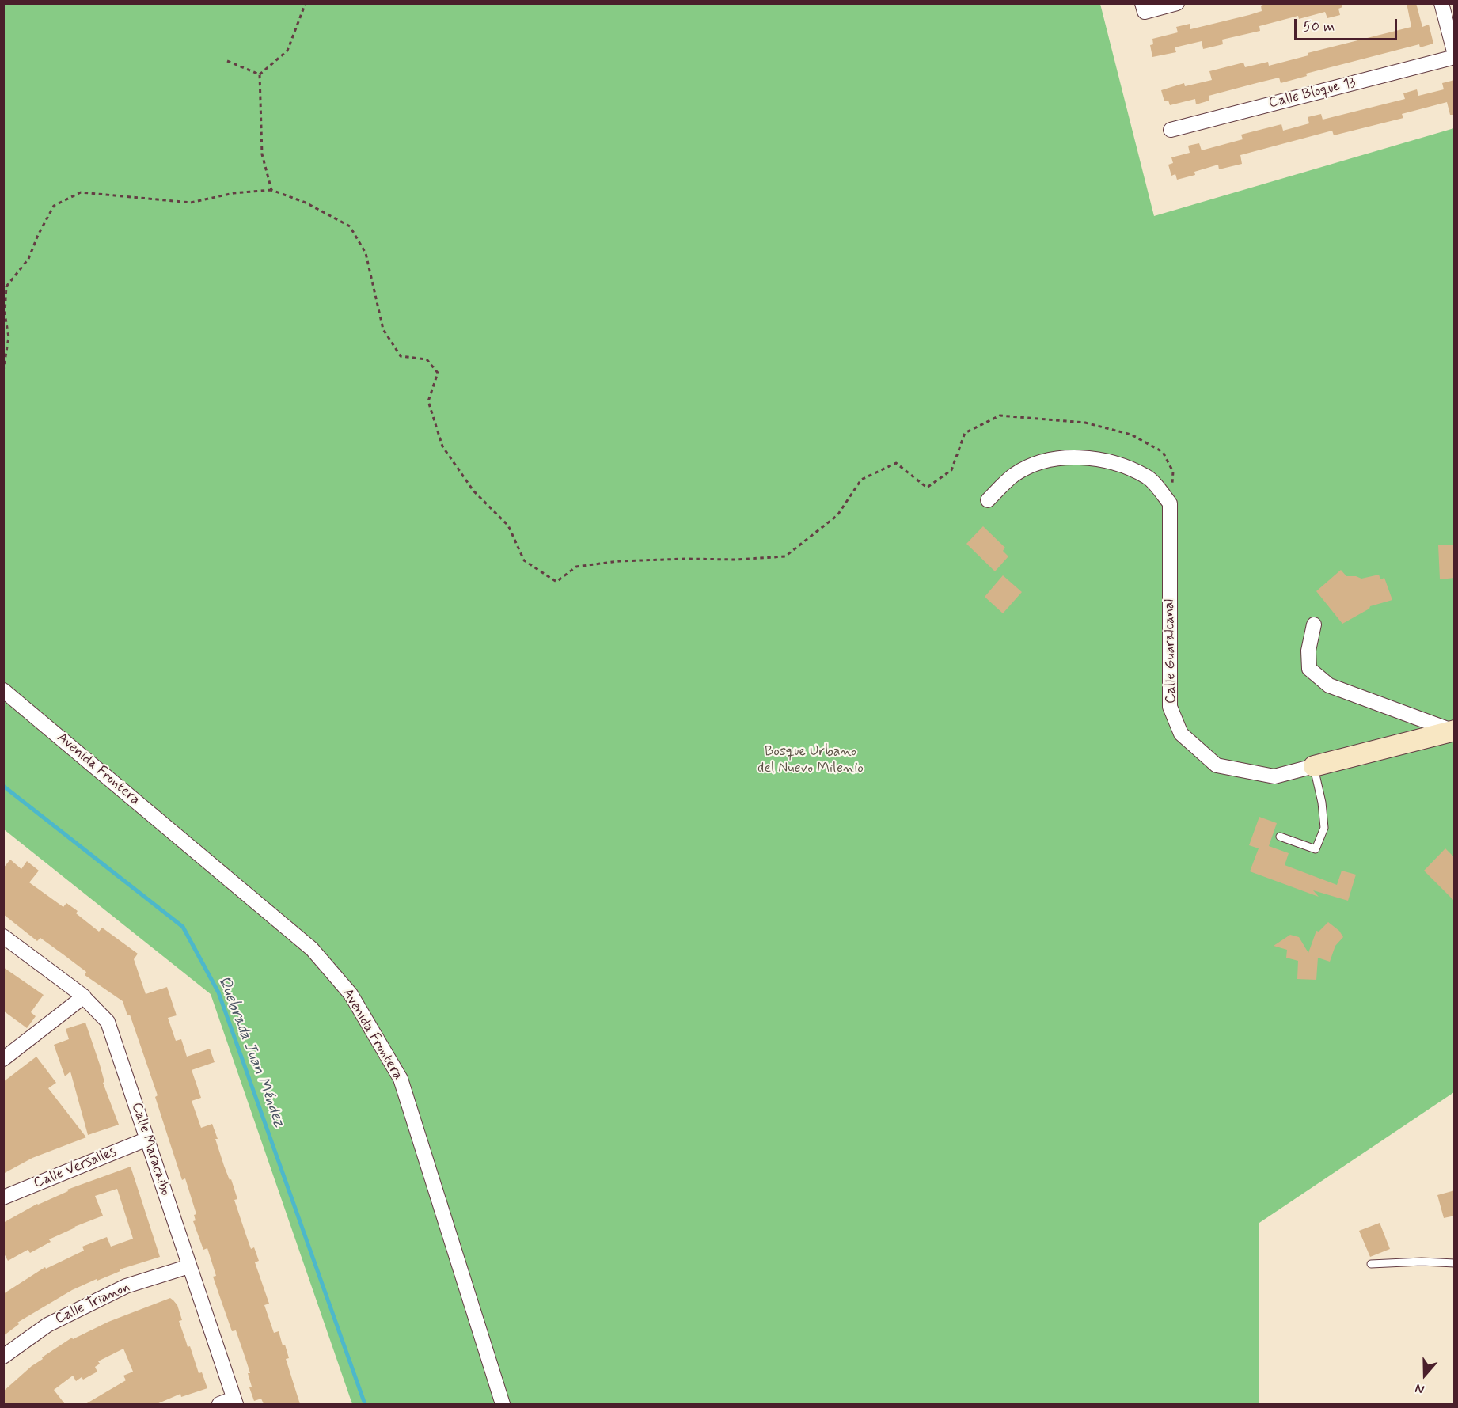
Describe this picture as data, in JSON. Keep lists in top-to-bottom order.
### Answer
{
  "streets": {
    "street": [
      "Calle Bloque 13",
      "Calle Guaralcanal",
      "Avenida Frontera",
      "Calle Maracaibo",
      "Calle Versalles",
      "Calle Trianon"
    ]
  },
  "crossings": [
    ["Calle Maracaibo", "Calle Versalles"],
    ["Calle Maracaibo", "Calle Trianon"]
  ],
  "water": ["Quebrada Juan Méndez"],
  "parks": ["Bosque Urbano del Nuevo Milenio"],
  "scale_bar": "50 m",
  "north": "bottom"
}
